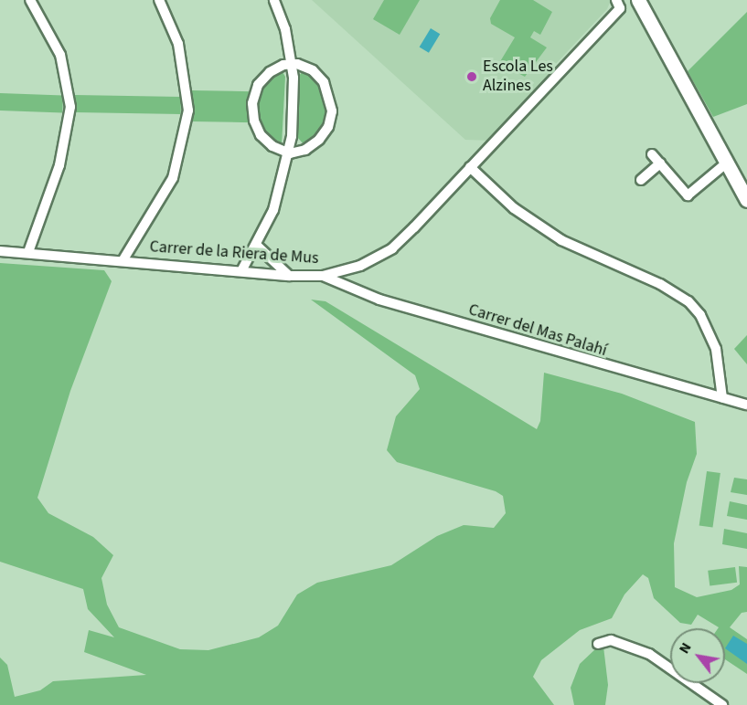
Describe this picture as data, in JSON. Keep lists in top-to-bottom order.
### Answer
{
  "streets": {
    "street": ["Carrer de la Riera de Mus", "Carrer del Mas Palahí"]
  },
  "crossings": [
    ["Carrer de la Riera de Mus", "Carrer del Mas Palahí"]
  ],
  "places": ["Escola Les Alzines"],
  "north": "top left"
}
